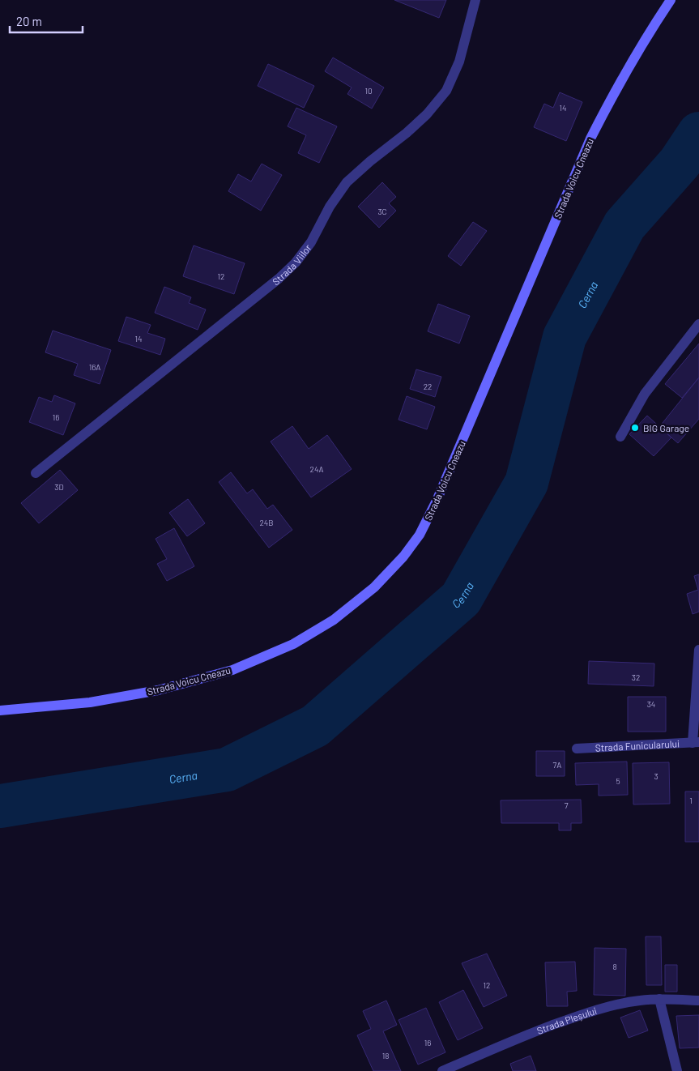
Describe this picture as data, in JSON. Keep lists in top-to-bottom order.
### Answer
{
  "streets": {
    "main road": ["Strada Voicu Cneazu"],
    "street": ["Strada Viilor", "Strada Funicularului", "Strada Pleșului"]
  },
  "water": ["Cerna"],
  "places": ["BIG Garage"],
  "house_numbers": [
    "10",
    "14",
    "3C",
    "12",
    "14",
    "16A",
    "22",
    "16",
    "24A",
    "3D",
    "24B",
    "32",
    "34",
    "7A",
    "3",
    "5",
    "1",
    "7",
    "8",
    "12",
    "16",
    "18"
  ],
  "scale_bar": "20 m"
}
